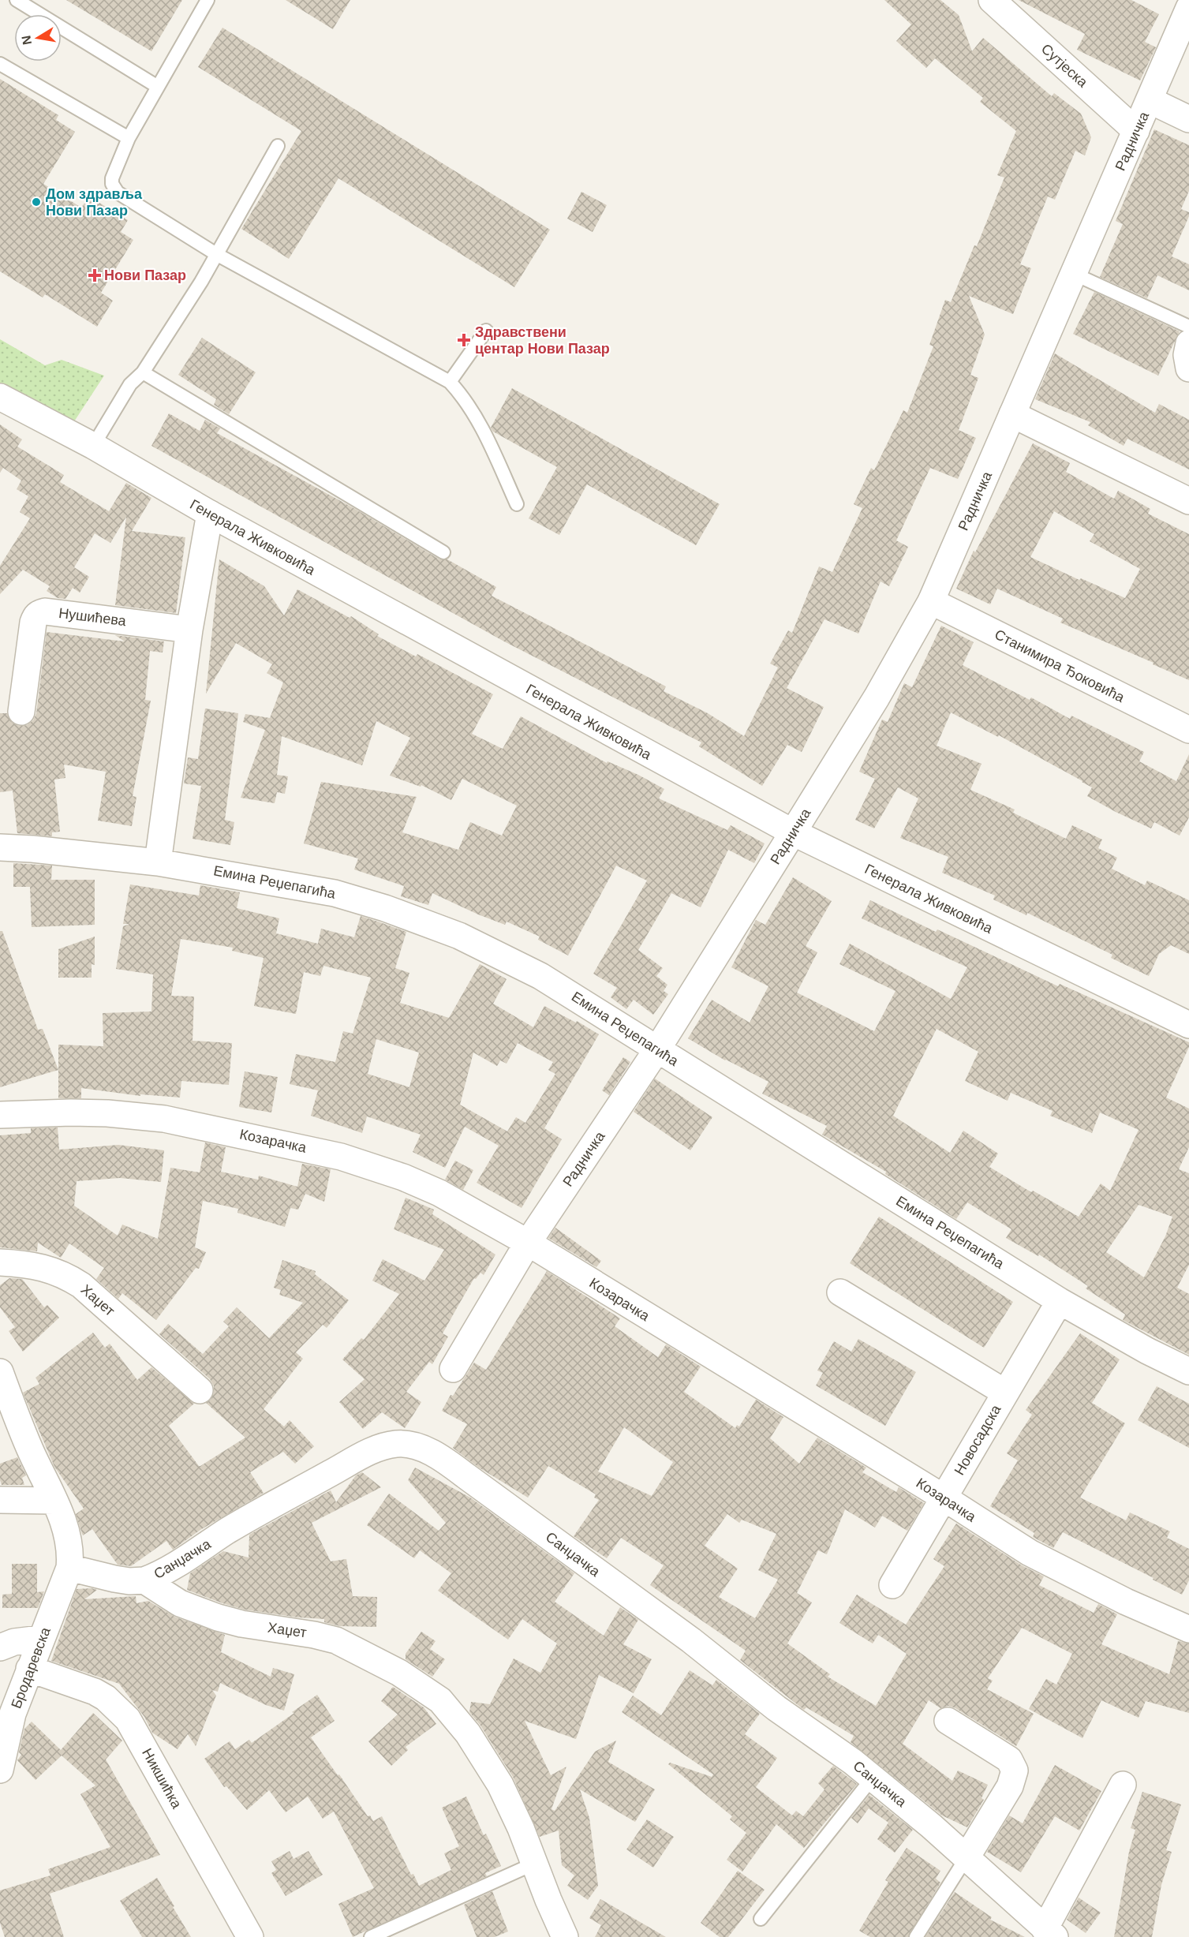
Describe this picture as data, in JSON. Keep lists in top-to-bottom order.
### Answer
{
  "streets": {
    "street": [
      "Сутјеска",
      "Радничка",
      "Генерала Живковића",
      "Нушићева",
      "Станимира Ђоковића",
      "Емина Реџепагића",
      "Козарачка",
      "Хаџет",
      "Новосадска",
      "Санџачка",
      "Бродаревска",
      "Никшићка"
    ]
  },
  "crossings": [
    ["Сутјеска", "Радничка"],
    ["Радничка", "Генерала Живковића"],
    ["Радничка", "Станимира Ђоковића"],
    ["Радничка", "Емина Реџепагића"],
    ["Радничка", "Козарачка"],
    ["Емина Реџепагића", "Новосадска"],
    ["Козарачка", "Новосадска"],
    ["Хаџет", "Санџачка"],
    ["Бродаревска", "Никшићка"]
  ],
  "places": {
    "other": ["Дом здравља Нови Пазар"],
    "health": ["Нови Пазар", "Здравствени центар Нови Пазар"]
  },
  "north": "left"
}
